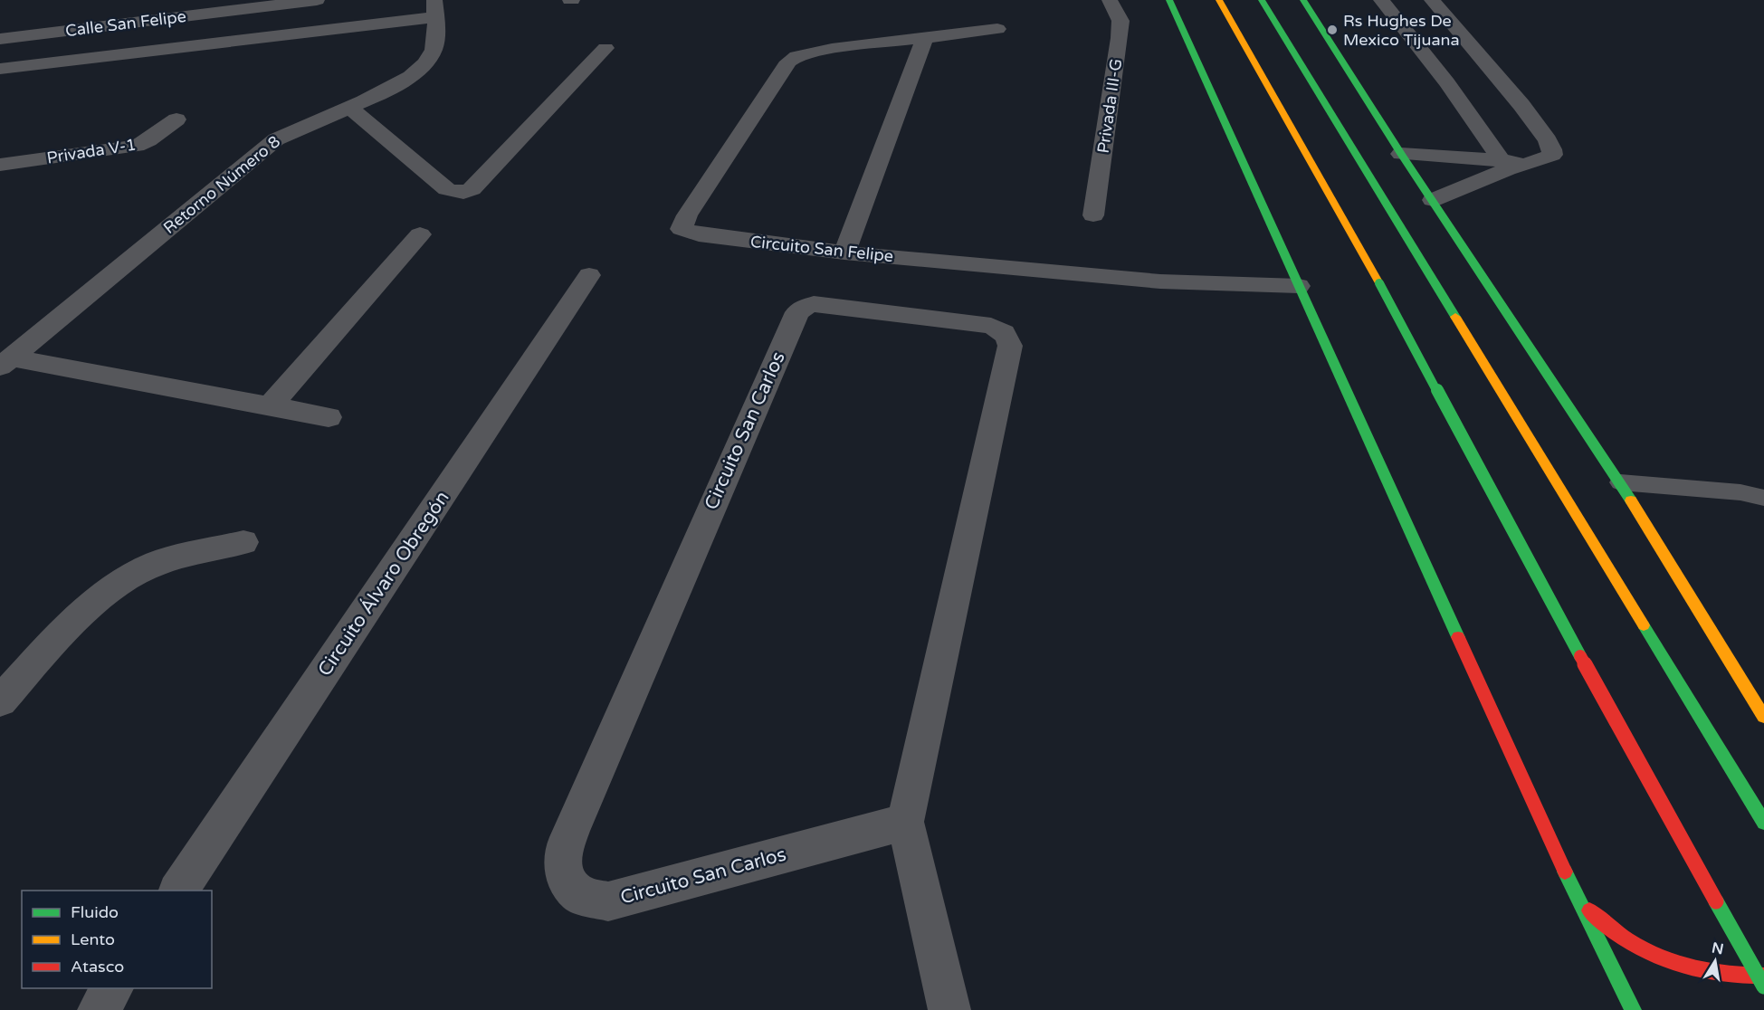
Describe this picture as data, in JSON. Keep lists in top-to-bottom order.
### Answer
{
  "streets": {
    "street": [
      "Calle San Felipe",
      "Privada III-G",
      "Privada V-1",
      "Retorno Número 8",
      "Circuito San Felipe",
      "Circuito San Carlos",
      "Circuito Álvaro Obregón"
    ]
  },
  "places": ["Rs Hughes De Mexico Tijuana"],
  "legend": ["Fluido", "Lento", "Atasco"],
  "north": "top"
}
